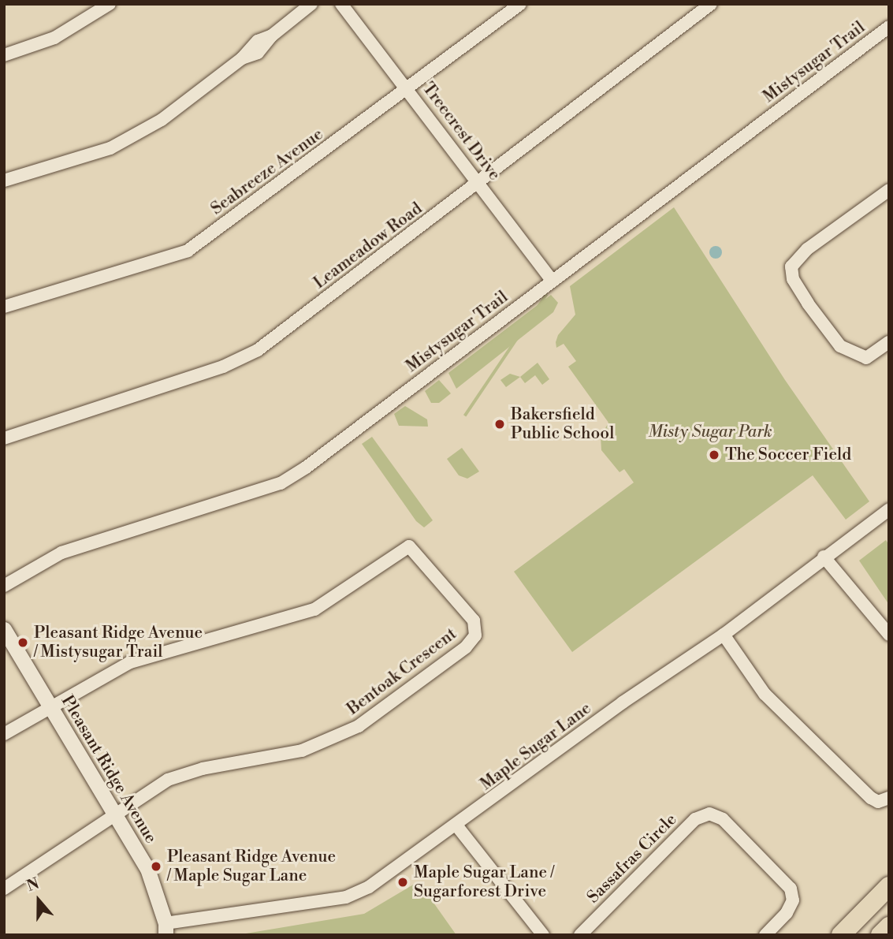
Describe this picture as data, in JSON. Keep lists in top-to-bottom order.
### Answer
{
  "streets": {
    "street": [
      "Mistysugar Trail",
      "Treecrest Drive",
      "Seabreeze Avenue",
      "Leameadow Road",
      "Bentoak Crescent",
      "Maple Sugar Lane",
      "Pleasant Ridge Avenue",
      "Sassafras Circle"
    ]
  },
  "crossings": [
    ["Mistysugar Trail", "Treecrest Drive"],
    ["Treecrest Drive", "Seabreeze Avenue"],
    ["Treecrest Drive", "Leameadow Road"],
    ["Bentoak Crescent", "Pleasant Ridge Avenue"],
    ["Maple Sugar Lane", "Pleasant Ridge Avenue"]
  ],
  "parks": ["Misty Sugar Park"],
  "places": [
    "Bakersfield Public School",
    "The Soccer Field",
    "Pleasant Ridge Avenue / Mistysugar Trail",
    "Pleasant Ridge Avenue / Maple Sugar Lane",
    "Maple Sugar Lane / Sugarforest Drive"
  ],
  "north": "top"
}
